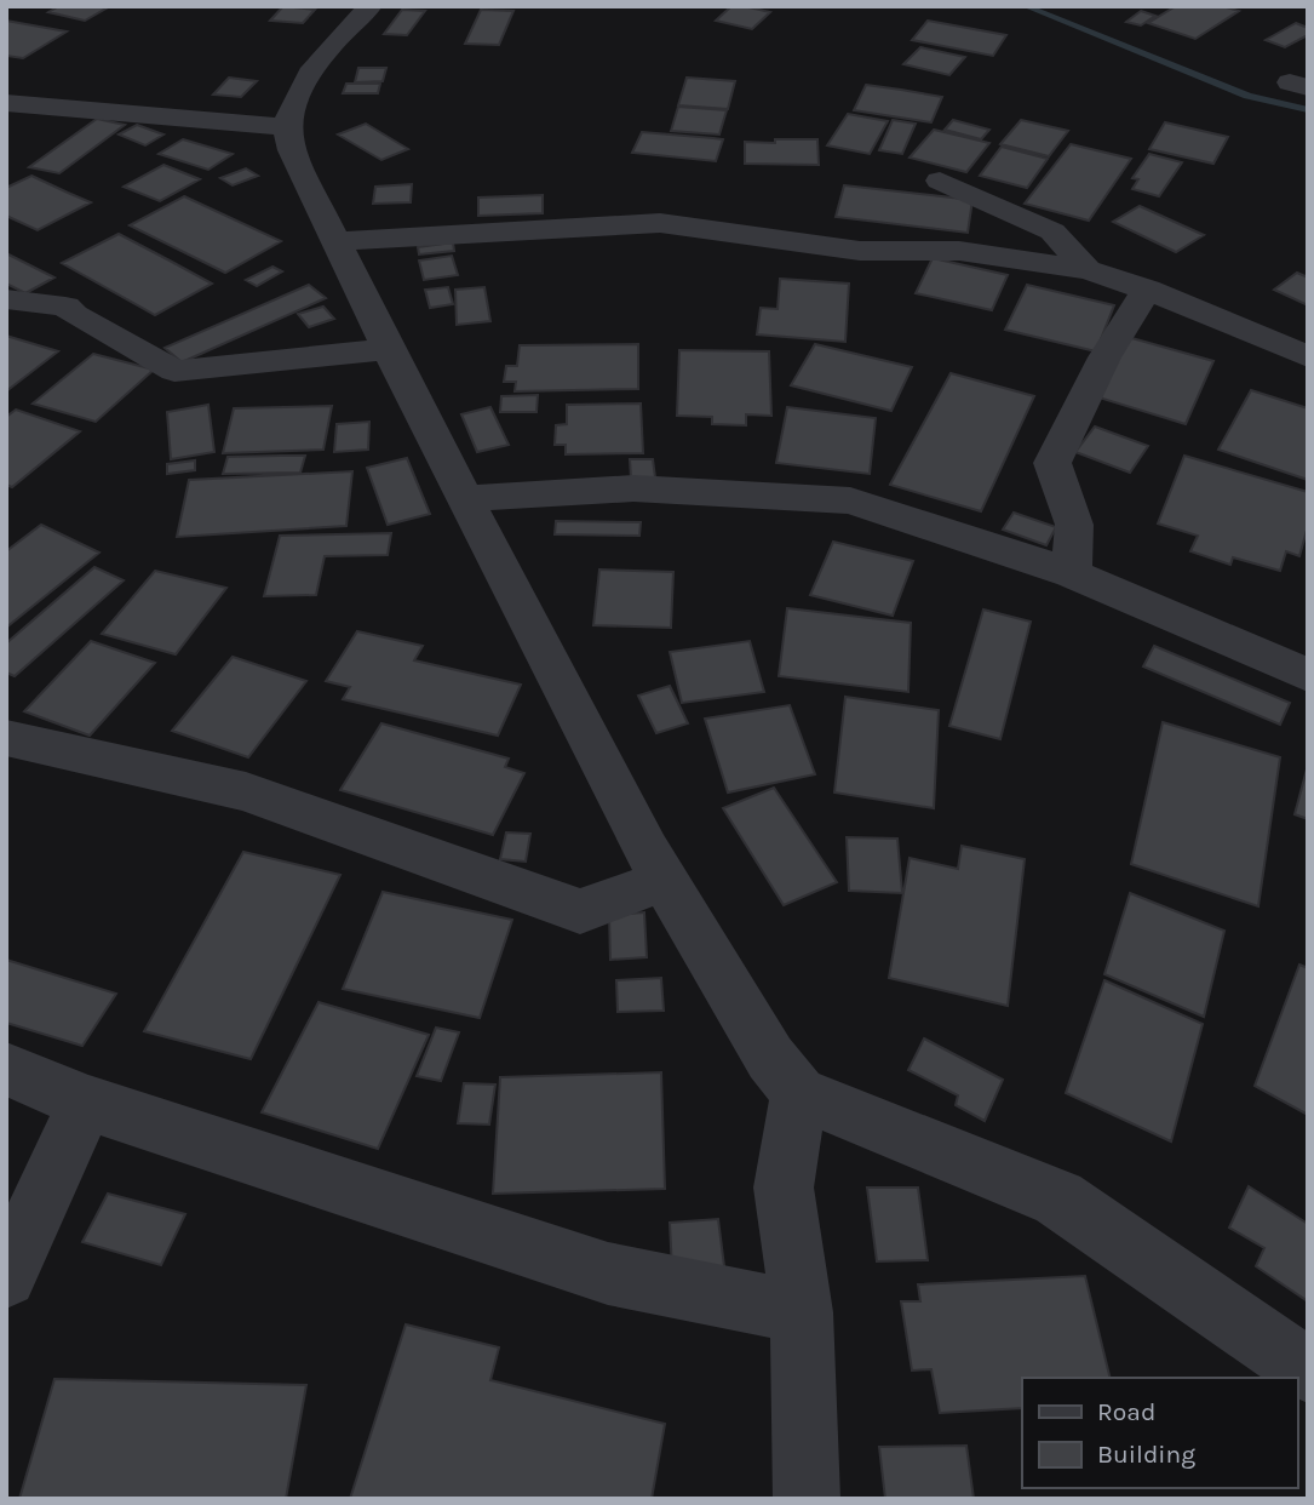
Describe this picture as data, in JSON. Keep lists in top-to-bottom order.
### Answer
{
  "legend": ["Road", "Building"]
}
